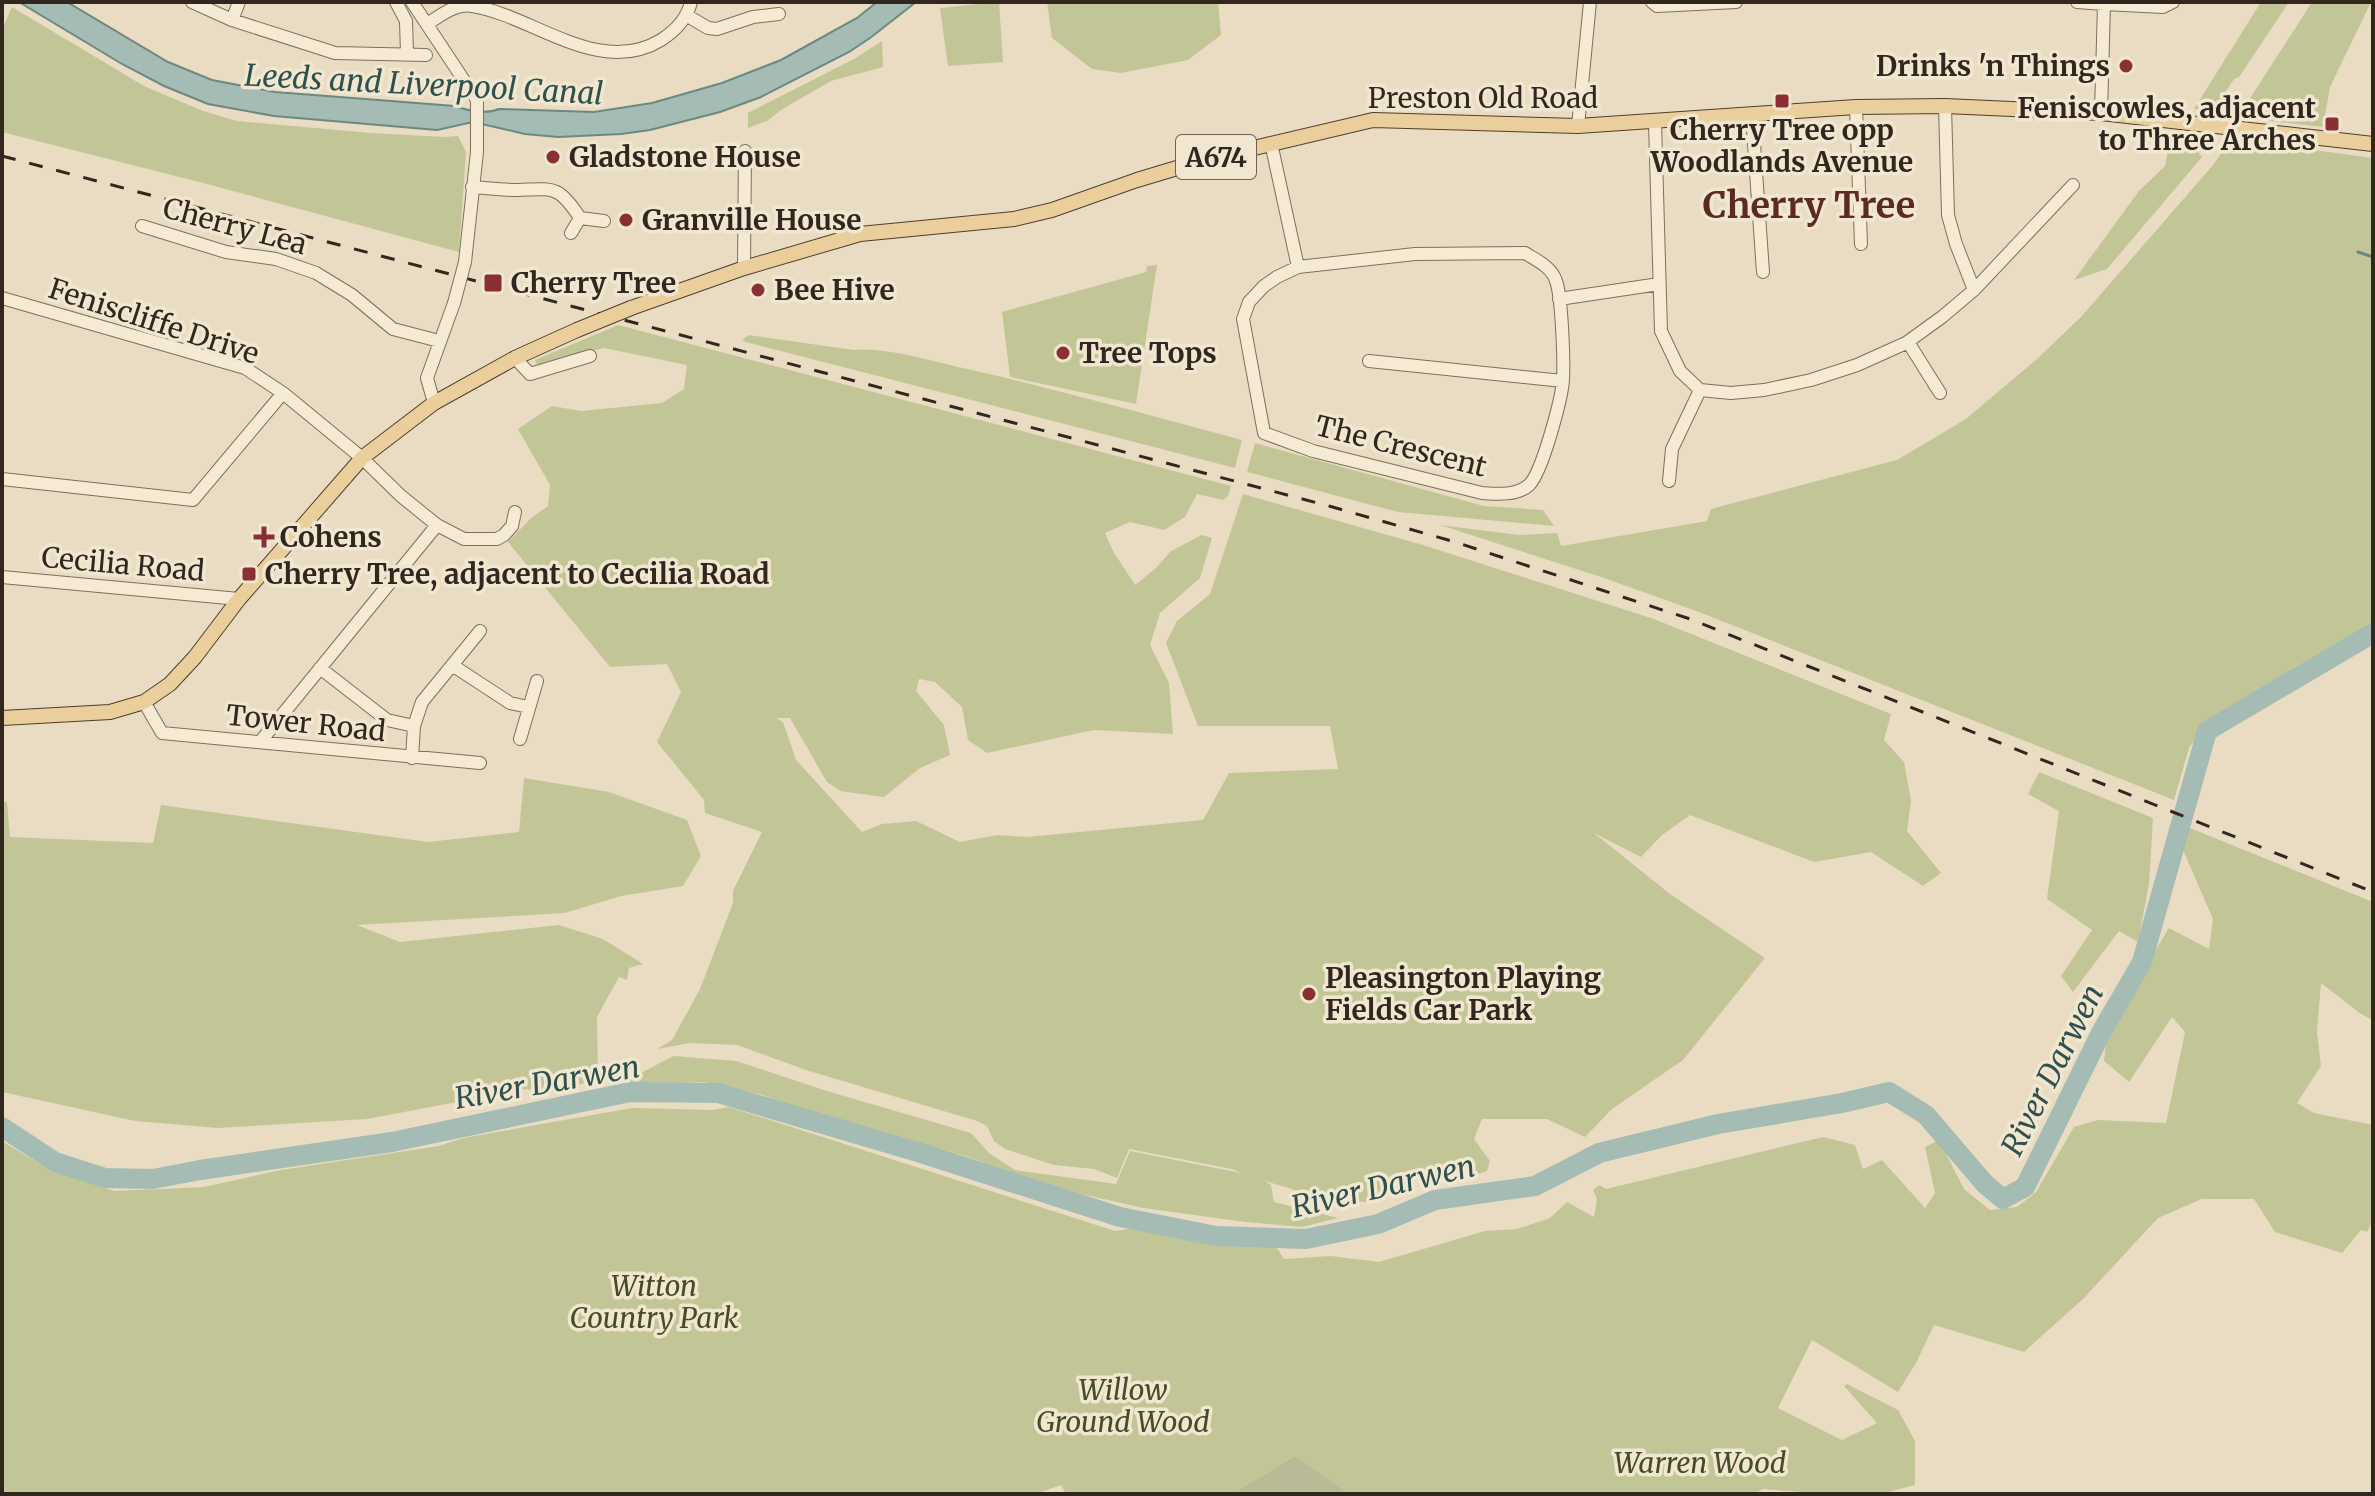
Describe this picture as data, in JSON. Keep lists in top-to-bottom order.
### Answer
{
  "streets": {
    "main road": ["Preston Old Road", "A674"],
    "street": [
      "Cherry Lea",
      "Feniscliffe Drive",
      "The Crescent",
      "Cecilia Road",
      "Tower Road"
    ]
  },
  "crossings": [
    ["Preston Old Road", "Feniscliffe Drive"],
    ["Preston Old Road", "Cecilia Road"],
    ["Preston Old Road", "Tower Road"]
  ],
  "districts": ["Cherry Tree"],
  "water": ["Leeds and Liverpool Canal", "River Darwen"],
  "parks": ["Witton Country Park", "Willow Ground Wood", "Warren Wood"],
  "places": {
    "other": [
      "Drinks 'n Things",
      "Gladstone House",
      "Granville House",
      "Bee Hive",
      "Tree Tops",
      "Pleasington Playing Fields Car Park"
    ],
    "transit": [
      "Cherry Tree opp Woodlands Avenue",
      "Feniscowles, adjacent to Three Arches",
      "Cherry Tree",
      "Cherry Tree, adjacent to Cecilia Road"
    ],
    "health": ["Cohens"]
  }
}
